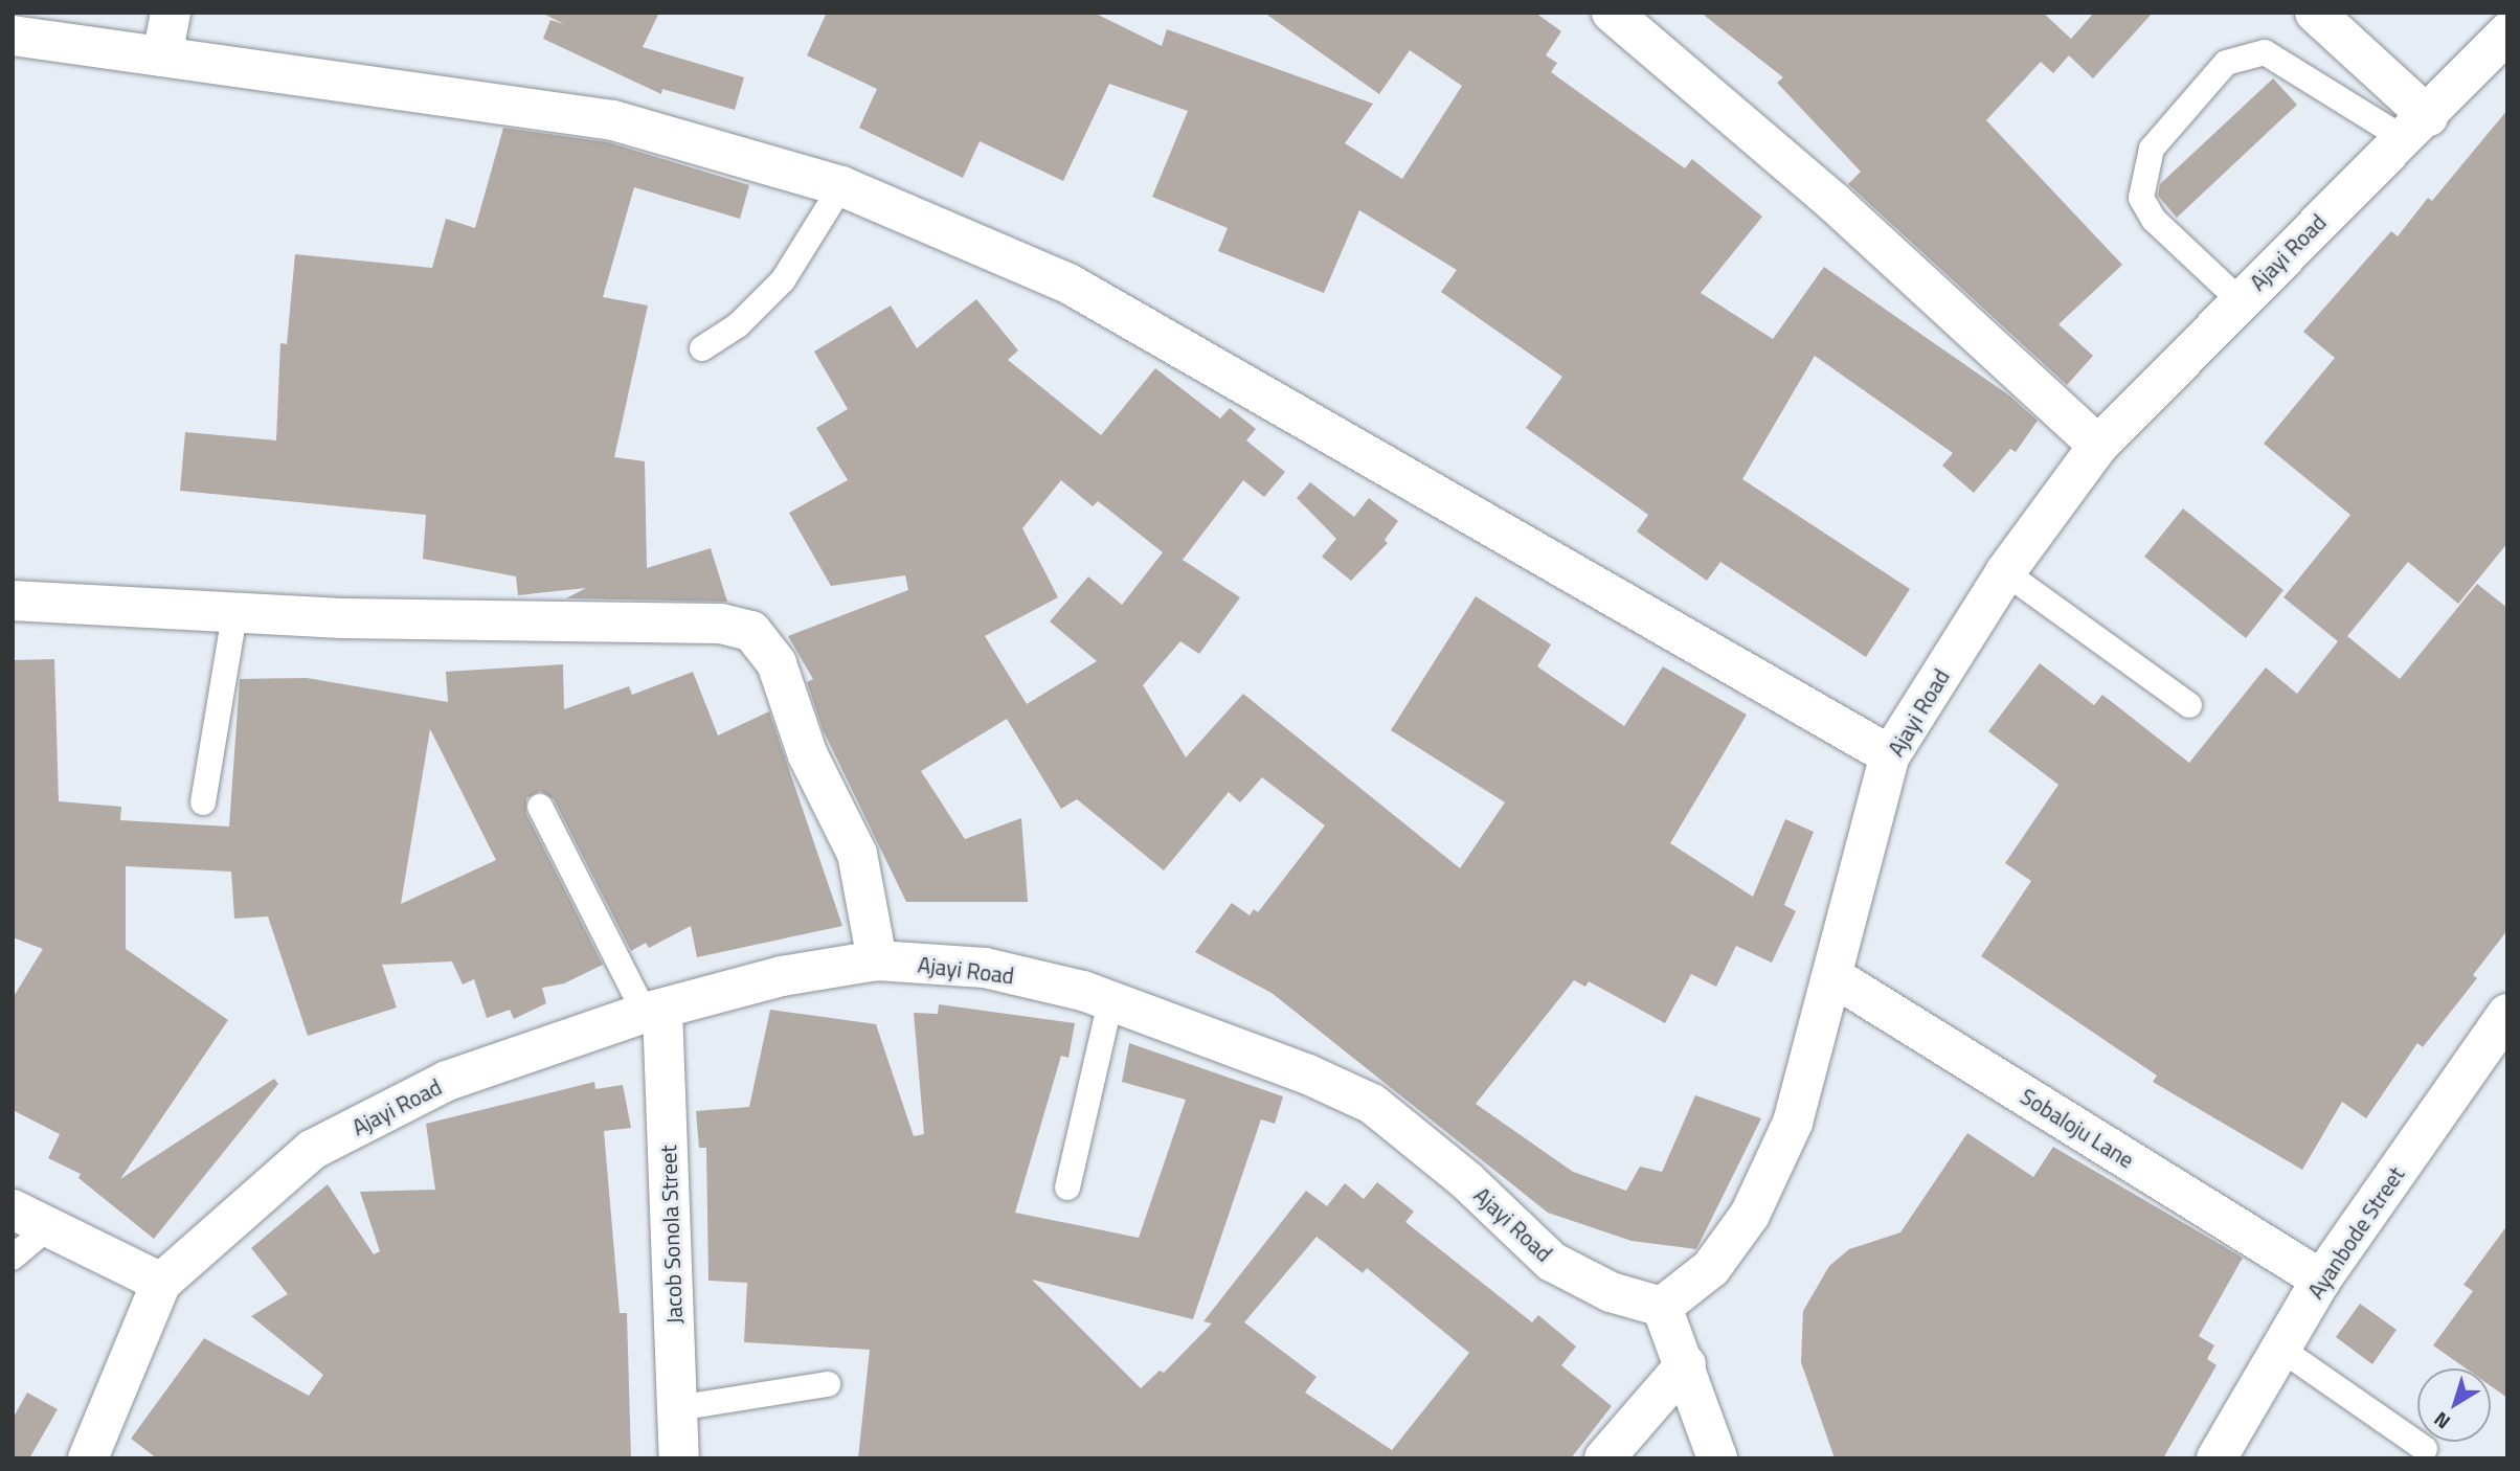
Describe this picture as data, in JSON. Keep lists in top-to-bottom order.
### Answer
{
  "streets": {
    "street": [
      "Ajayi Road",
      "Sobaloju Lane",
      "Ayanbode Street",
      "Jacob Sonola Street"
    ]
  },
  "crossings": [
    ["Ajayi Road", "Sobaloju Lane"],
    ["Ajayi Road", "Jacob Sonola Street"],
    ["Sobaloju Lane", "Ayanbode Street"]
  ],
  "north": "bottom left"
}
